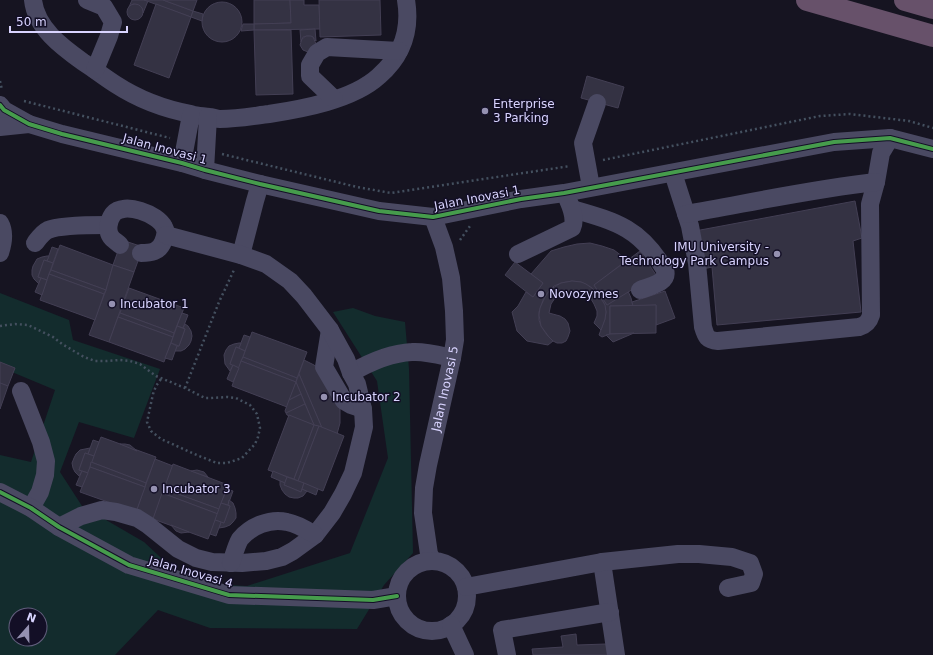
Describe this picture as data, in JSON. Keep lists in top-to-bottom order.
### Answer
{
  "streets": {
    "street": ["Jalan Inovasi 1", "Jalan Inovasi 5", "Jalan Inovasi 4"]
  },
  "crossings": [
    ["Jalan Inovasi 1", "Jalan Inovasi 5"],
    ["Jalan Inovasi 5", "Jalan Inovasi 4"]
  ],
  "places": [
    "Enterprise 3 Parking",
    "IMU University - Technology Park Campus",
    "Novozymes",
    "Incubator 1",
    "Incubator 2",
    "Incubator 3"
  ],
  "scale_bar": "50 m",
  "north": "top"
}
